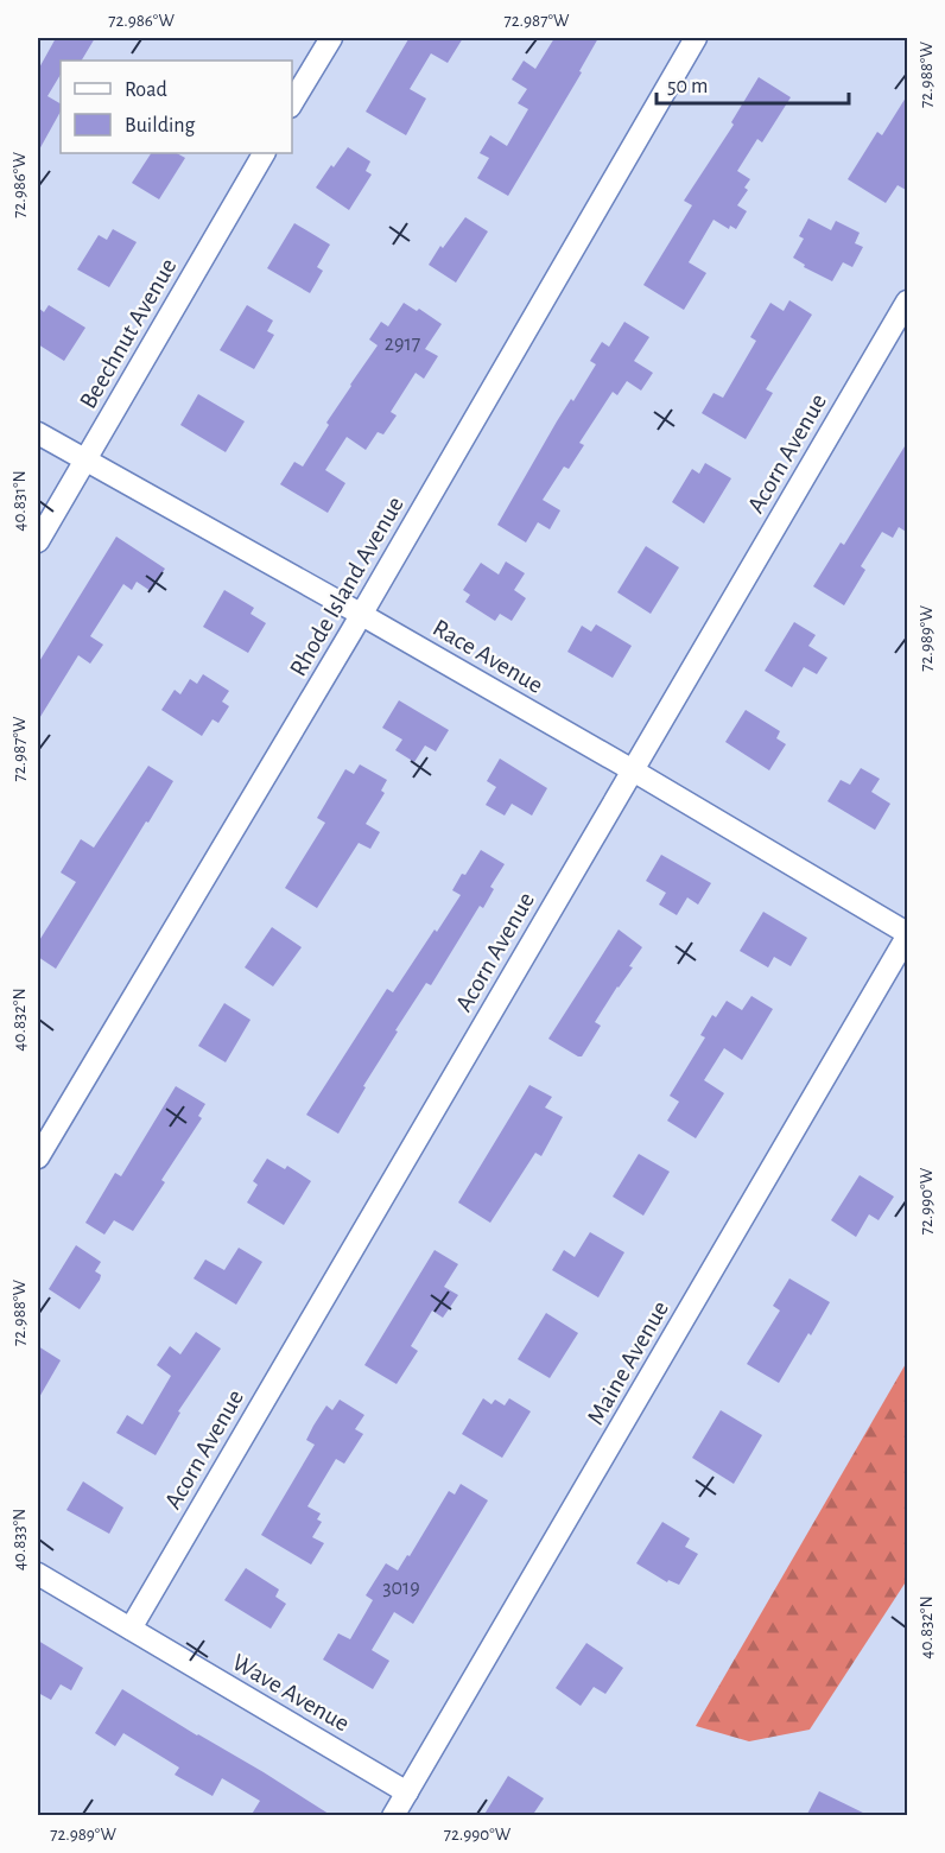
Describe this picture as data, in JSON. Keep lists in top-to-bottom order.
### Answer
{
  "streets": {
    "street": [
      "Beechnut Avenue",
      "Acorn Avenue",
      "Rhode Island Avenue",
      "Race Avenue",
      "Maine Avenue",
      "Wave Avenue"
    ]
  },
  "crossings": [
    ["Beechnut Avenue", "Race Avenue"],
    ["Acorn Avenue", "Race Avenue"],
    ["Acorn Avenue", "Wave Avenue"],
    ["Rhode Island Avenue", "Race Avenue"],
    ["Race Avenue", "Maine Avenue"],
    ["Maine Avenue", "Wave Avenue"]
  ],
  "house_numbers": ["2917", "3019"],
  "legend": ["Road", "Building"],
  "scale_bar": "50 m",
  "coordinates": [
    "72.986°W",
    "72.987°W",
    "72.988°W",
    "40.831°N",
    "72.989°W",
    "40.832°N",
    "72.990°W",
    "40.833°N"
  ]
}
